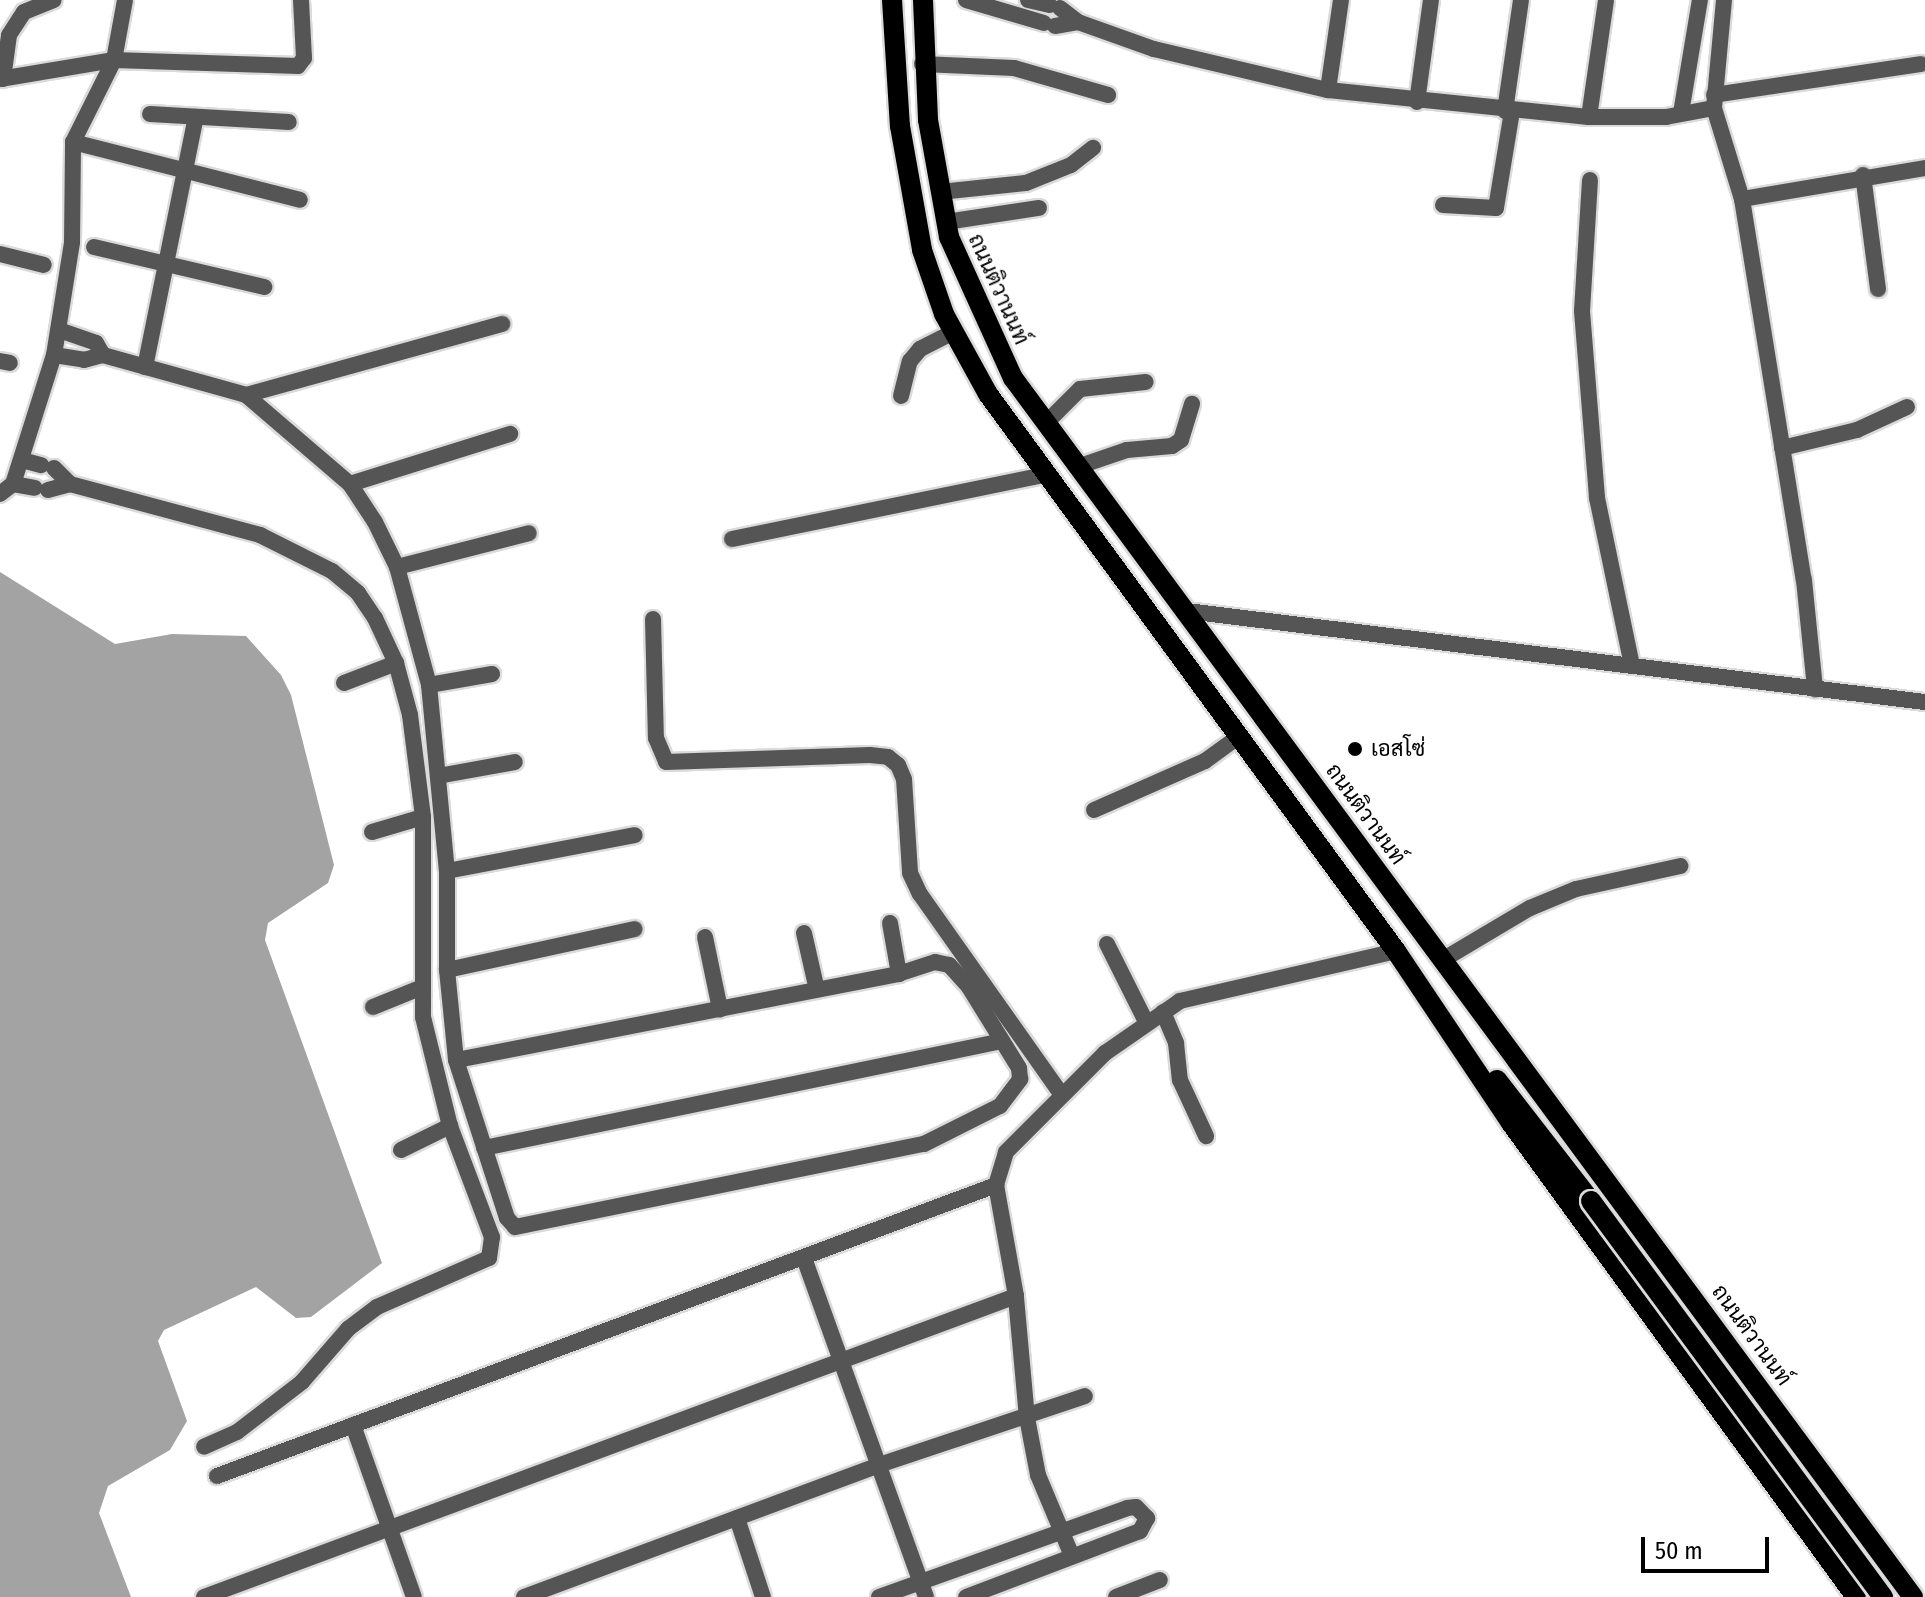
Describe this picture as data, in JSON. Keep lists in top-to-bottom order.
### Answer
{
  "streets": {
    "main road": ["ถนนติวานนท์"]
  },
  "places": ["เอสโซ่"],
  "scale_bar": "50 m"
}
